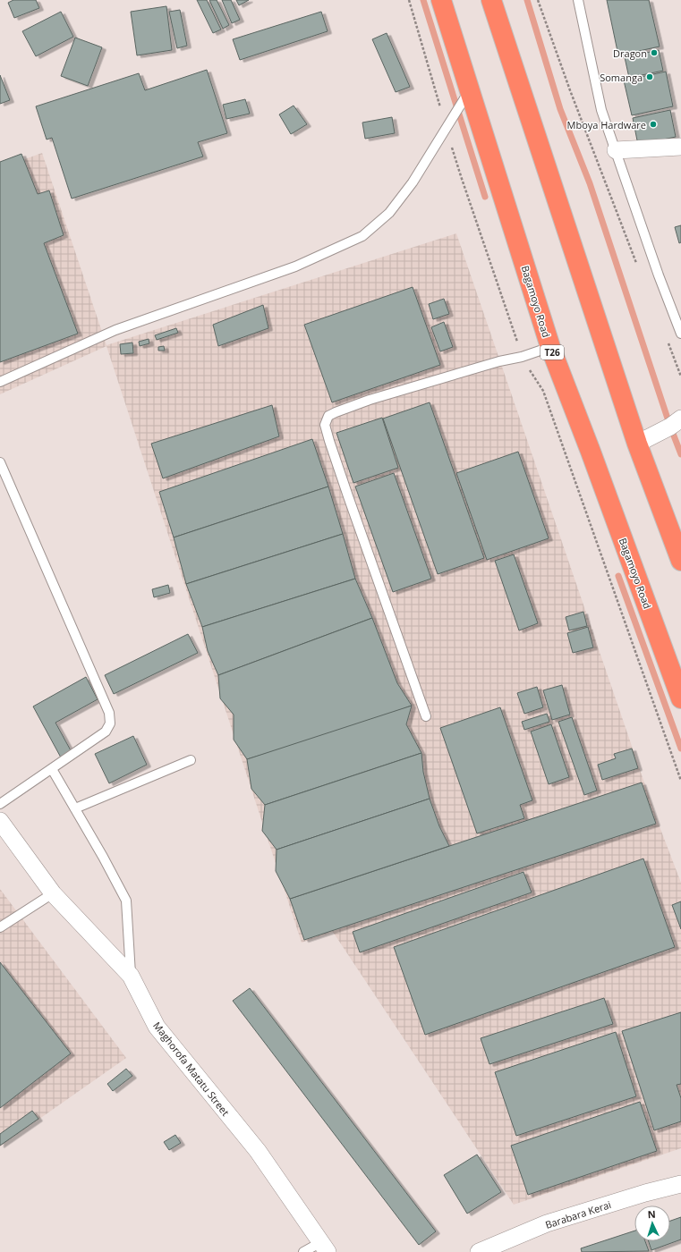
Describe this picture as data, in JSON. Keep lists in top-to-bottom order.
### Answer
{
  "streets": {
    "highway": ["Bagamoyo Road", "T26"],
    "street": ["Maghorofa Matatu Street", "Barabara Kerai"]
  },
  "places": ["Dragon", "Somanga", "Mboya Hardware"],
  "north": "top"
}
